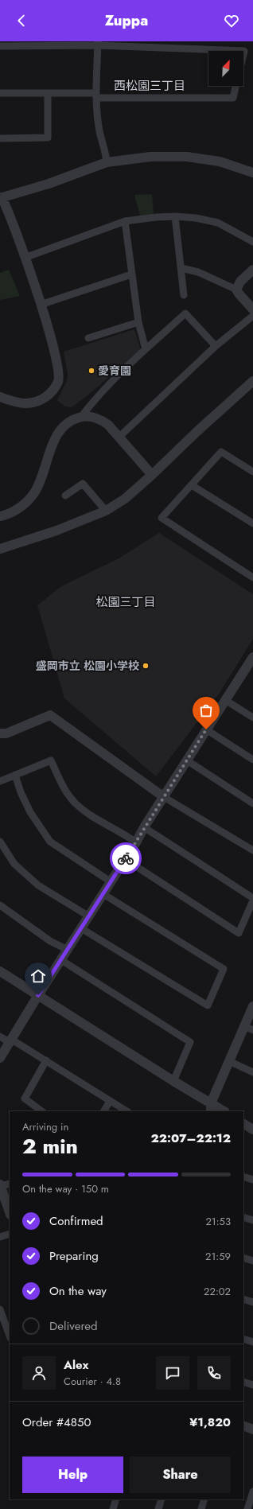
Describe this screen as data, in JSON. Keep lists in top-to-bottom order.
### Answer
{
  "districts": ["西松園三丁目", "松園三丁目"],
  "places": ["愛育園", "盛岡市立 松園小学校"],
  "north": "top right",
  "page": {
    "header": "Zuppa",
    "heading": ["2 min", "Arriving in", "22:07–22:12"],
    "panel": [
      "Alex",
      "Courier · 4.8",
      "Order #4850",
      "¥1,820"
    ],
    "bar": "On the way · 150 m",
    "list": [
      ["Confirmed", "21:53"],
      ["Preparing", "21:59"],
      ["On the way", "22:02"],
      "Delivered"
    ],
    "buttons": ["Help", "Share"]
  }
}
